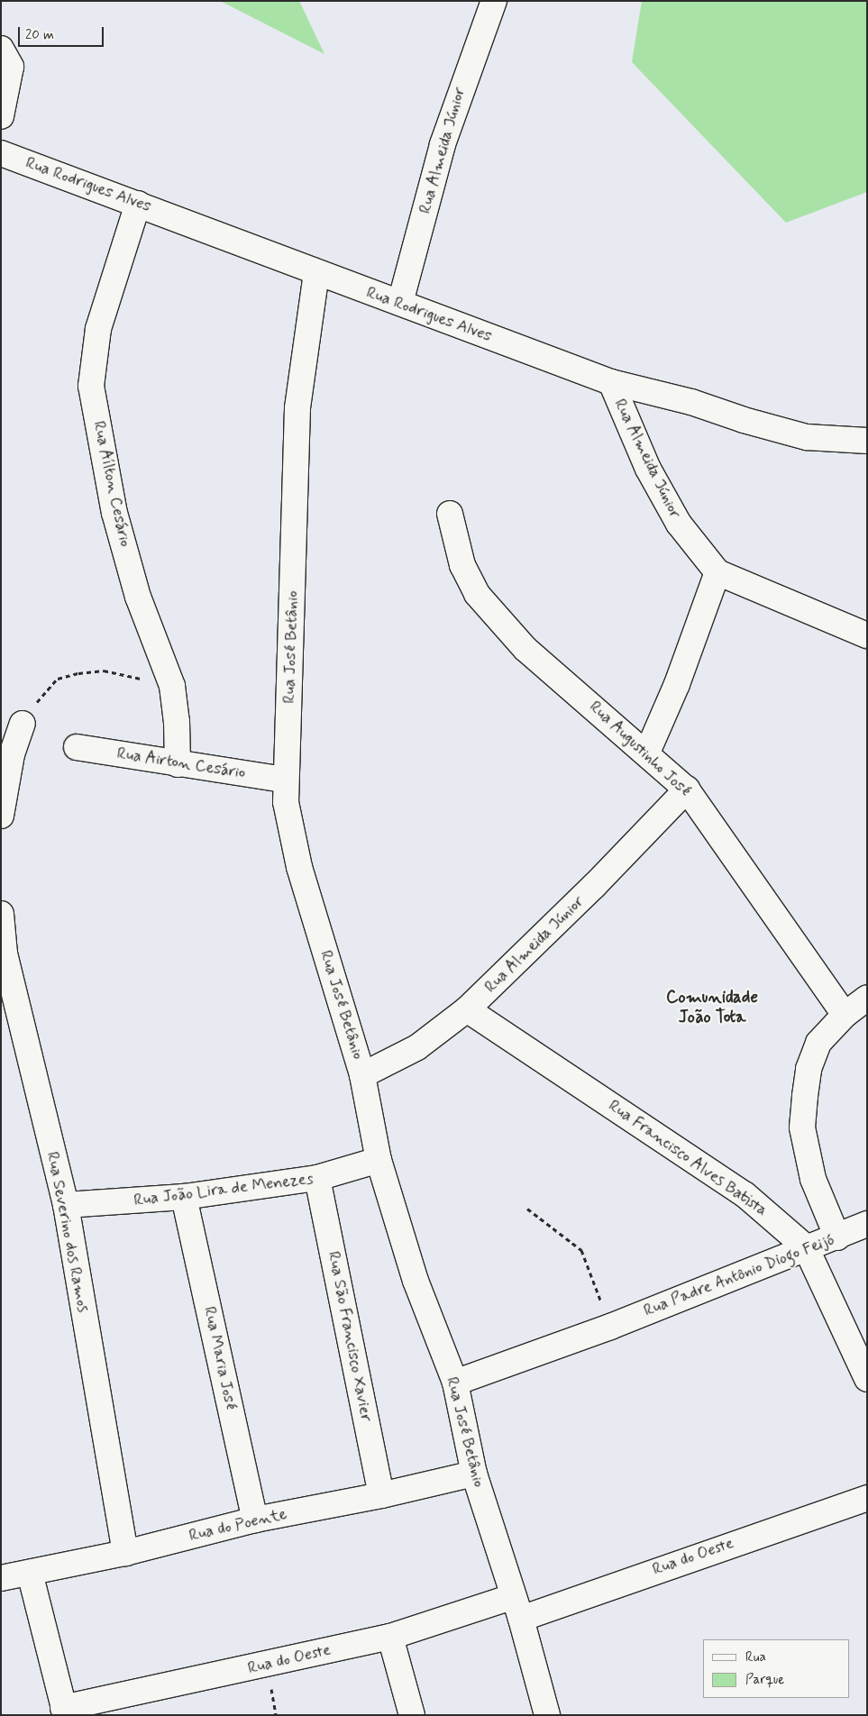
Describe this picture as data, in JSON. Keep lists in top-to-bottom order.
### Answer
{
  "streets": {
    "street": [
      "Rua Almeida Júnior",
      "Rua Rodrigues Alves",
      "Rua Aílton Cesário",
      "Rua José Betânio",
      "Rua Augustinho José",
      "Rua Airton Cesário",
      "Rua Francisco Alves Batista",
      "Rua João Lira de Menezes",
      "Rua Severino dos Ramos",
      "Rua Padre Antônio Diogo Feijó",
      "Rua São Francisco Xavier",
      "Rua Maria José",
      "Rua do Poente",
      "Rua do Oeste"
    ]
  },
  "crossings": [
    ["Rua Almeida Júnior", "Rua Rodrigues Alves"],
    ["Rua Almeida Júnior", "Rua José Betânio"],
    ["Rua Almeida Júnior", "Rua Augustinho José"],
    ["Rua Almeida Júnior", "Rua Francisco Alves Batista"],
    ["Rua Rodrigues Alves", "Rua Aílton Cesário"],
    ["Rua Rodrigues Alves", "Rua José Betânio"],
    ["Rua Aílton Cesário", "Rua Airton Cesário"],
    ["Rua José Betânio", "Rua Airton Cesário"],
    ["Rua José Betânio", "Rua João Lira de Menezes"],
    ["Rua José Betânio", "Rua Padre Antônio Diogo Feijó"],
    ["Rua José Betânio", "Rua do Poente"],
    ["Rua José Betânio", "Rua do Oeste"],
    ["Rua Francisco Alves Batista", "Rua Padre Antônio Diogo Feijó"],
    ["Rua João Lira de Menezes", "Rua Severino dos Ramos"],
    ["Rua João Lira de Menezes", "Rua São Francisco Xavier"],
    ["Rua João Lira de Menezes", "Rua Maria José"],
    ["Rua Severino dos Ramos", "Rua do Poente"],
    ["Rua São Francisco Xavier", "Rua do Poente"],
    ["Rua Maria José", "Rua do Poente"]
  ],
  "districts": ["Comunidade João Tota"],
  "legend": ["Rua", "Parque"],
  "scale_bar": "20 m"
}
